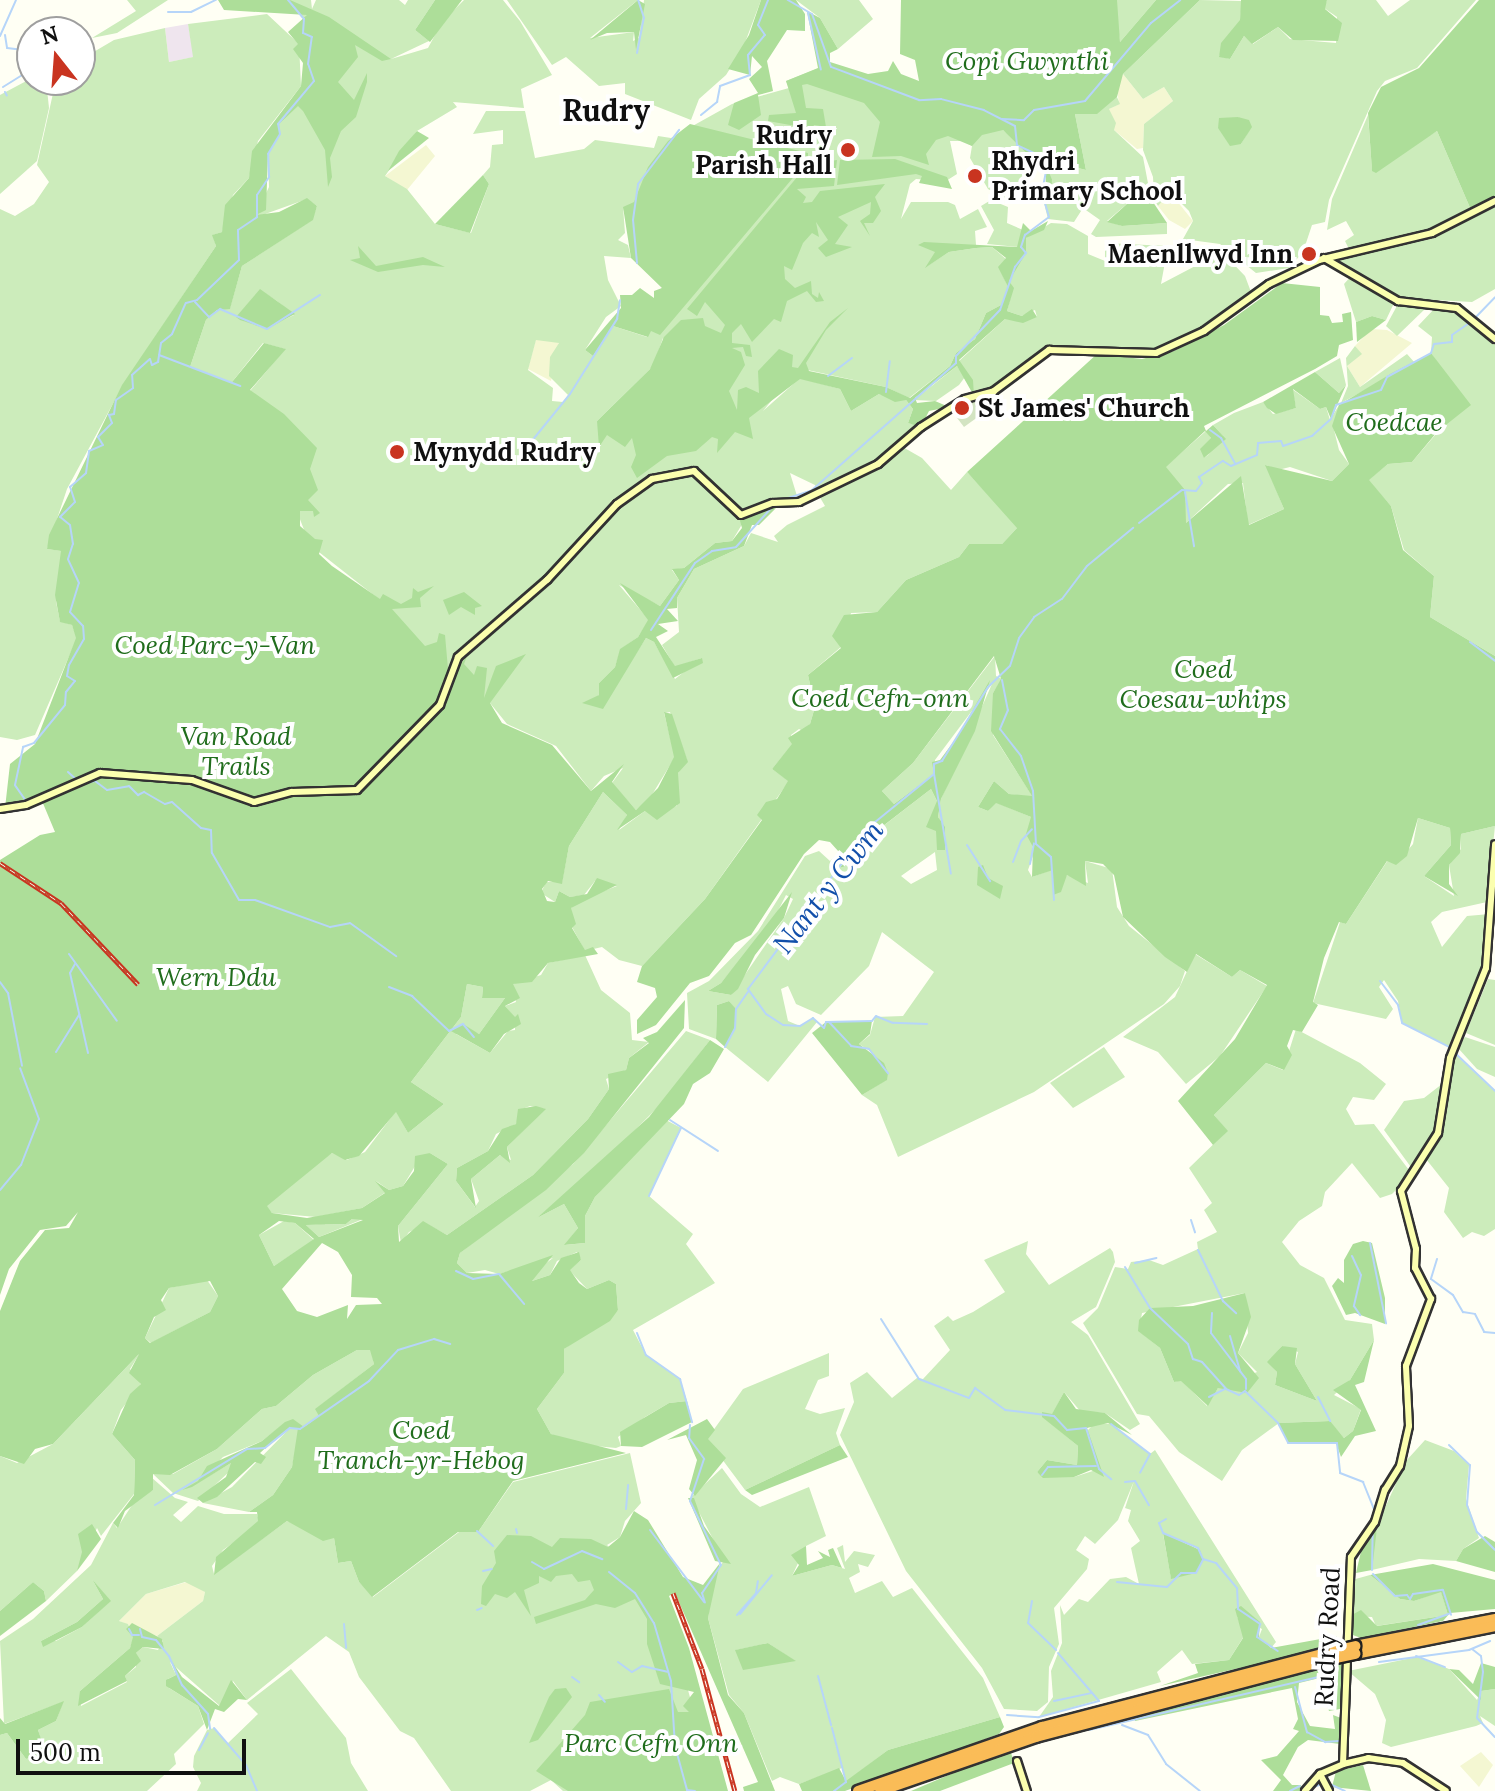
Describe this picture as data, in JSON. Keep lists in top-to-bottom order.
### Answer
{
  "streets": {
    "street": ["Rudry Road"]
  },
  "districts": ["Rudry"],
  "water": ["Nant y Cwm"],
  "parks": [
    "Copi Gwynthi",
    "Coedcae",
    "Coed Parc-y-Van",
    "Coed Coesau-whips",
    "Coed Cefn-onn",
    "Van Road Trails",
    "Wern Ddu",
    "Coed Tranch-yr-Hebog",
    "Parc Cefn Onn"
  ],
  "places": [
    "Rudry Parish Hall",
    "Rhydri Primary School",
    "Maenllwyd Inn",
    "St James' Church",
    "Mynydd Rudry"
  ],
  "scale_bar": "500 m",
  "north": "top"
}
